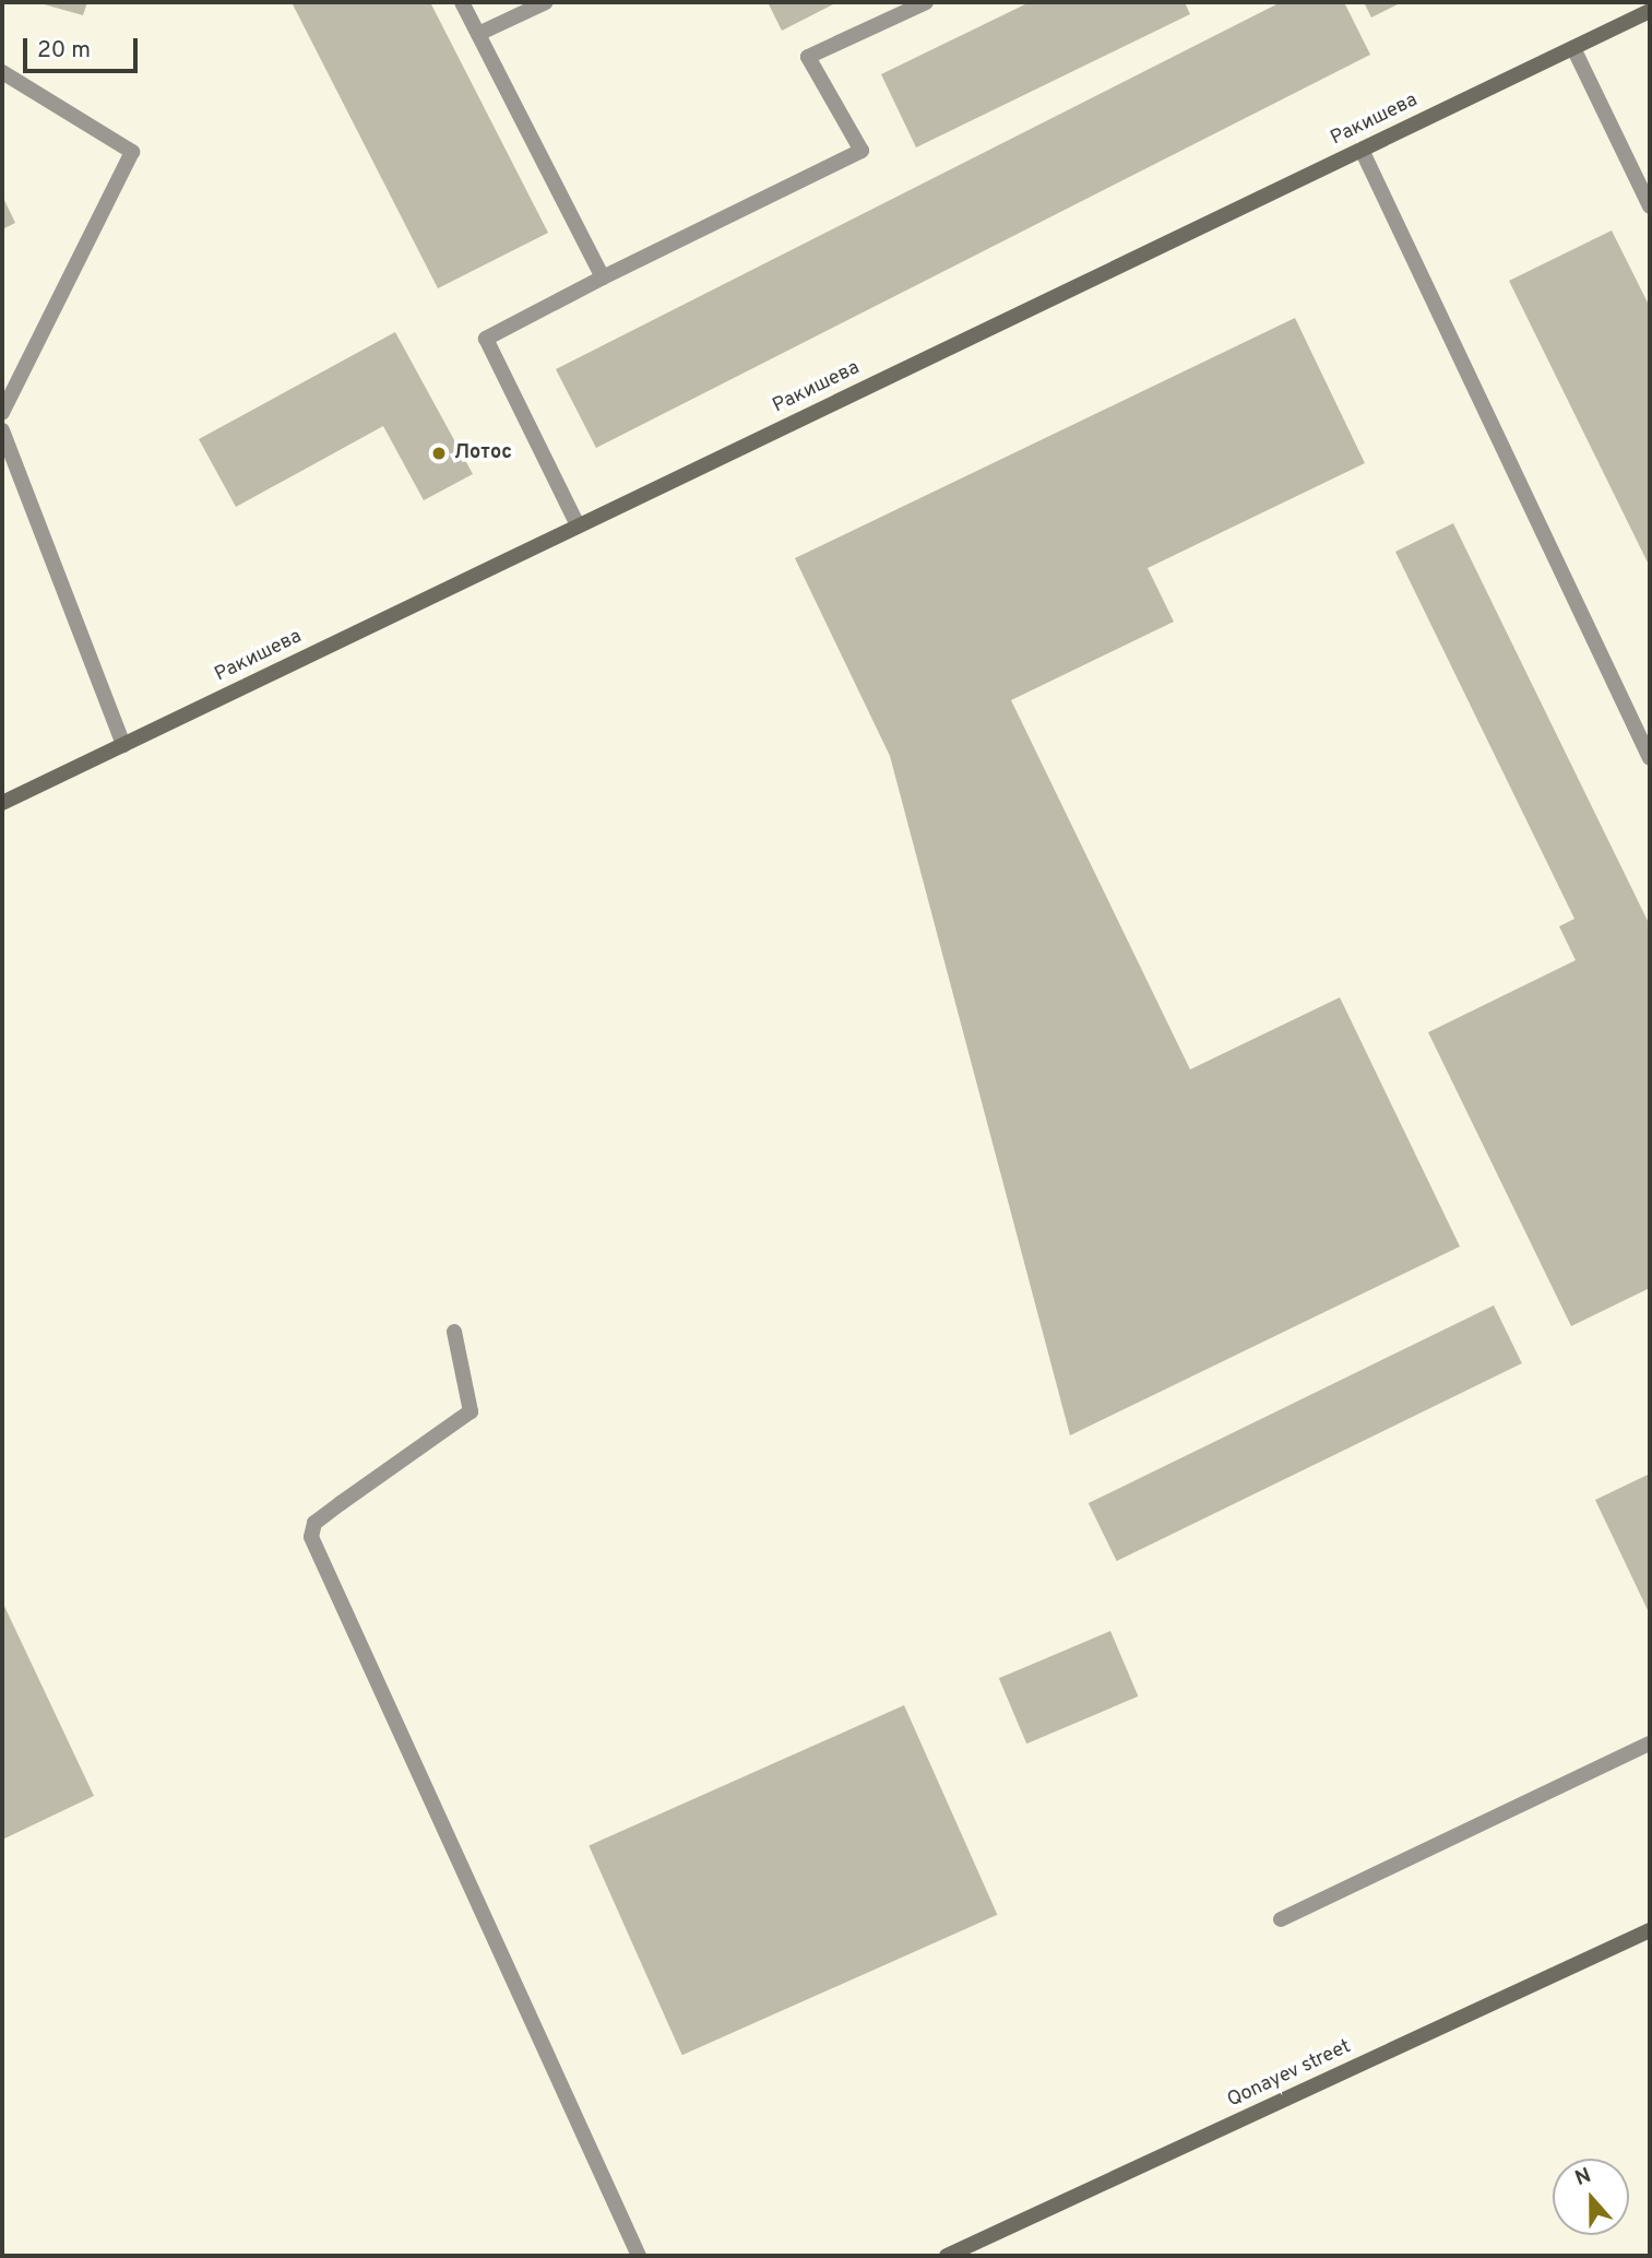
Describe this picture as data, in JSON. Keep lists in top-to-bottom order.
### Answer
{
  "streets": {
    "street": ["Ракишева", "Qonayev street"]
  },
  "places": ["Лотос"],
  "scale_bar": "20 m",
  "north": "top"
}
